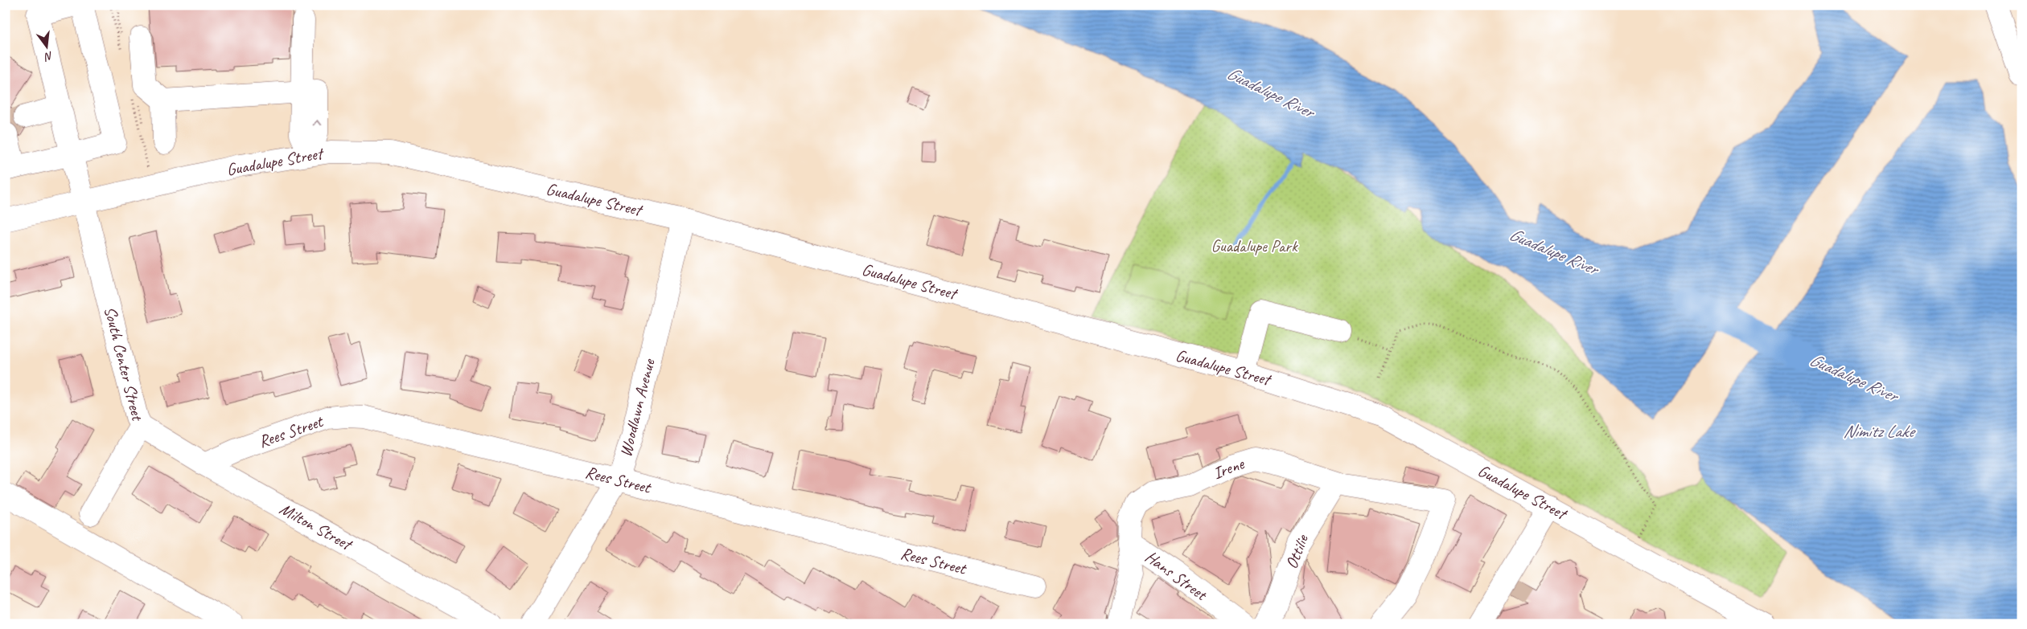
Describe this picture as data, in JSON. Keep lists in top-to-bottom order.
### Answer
{
  "streets": {
    "street": [
      "Guadalupe Street",
      "South Center Street",
      "Woodlawn Avenue",
      "Rees Street",
      "Irene",
      "Milton Street",
      "Ottilie",
      "Hans Street"
    ]
  },
  "crossings": [
    ["Guadalupe Street", "South Center Street"],
    ["Guadalupe Street", "Woodlawn Avenue"],
    ["South Center Street", "Milton Street"],
    ["Woodlawn Avenue", "Rees Street"],
    ["Rees Street", "Milton Street"],
    ["Irene", "Ottilie"],
    ["Irene", "Hans Street"]
  ],
  "water": ["Guadalupe River", "Nimitz Lake"],
  "parks": ["Guadalupe Park"],
  "north": "bottom"
}
